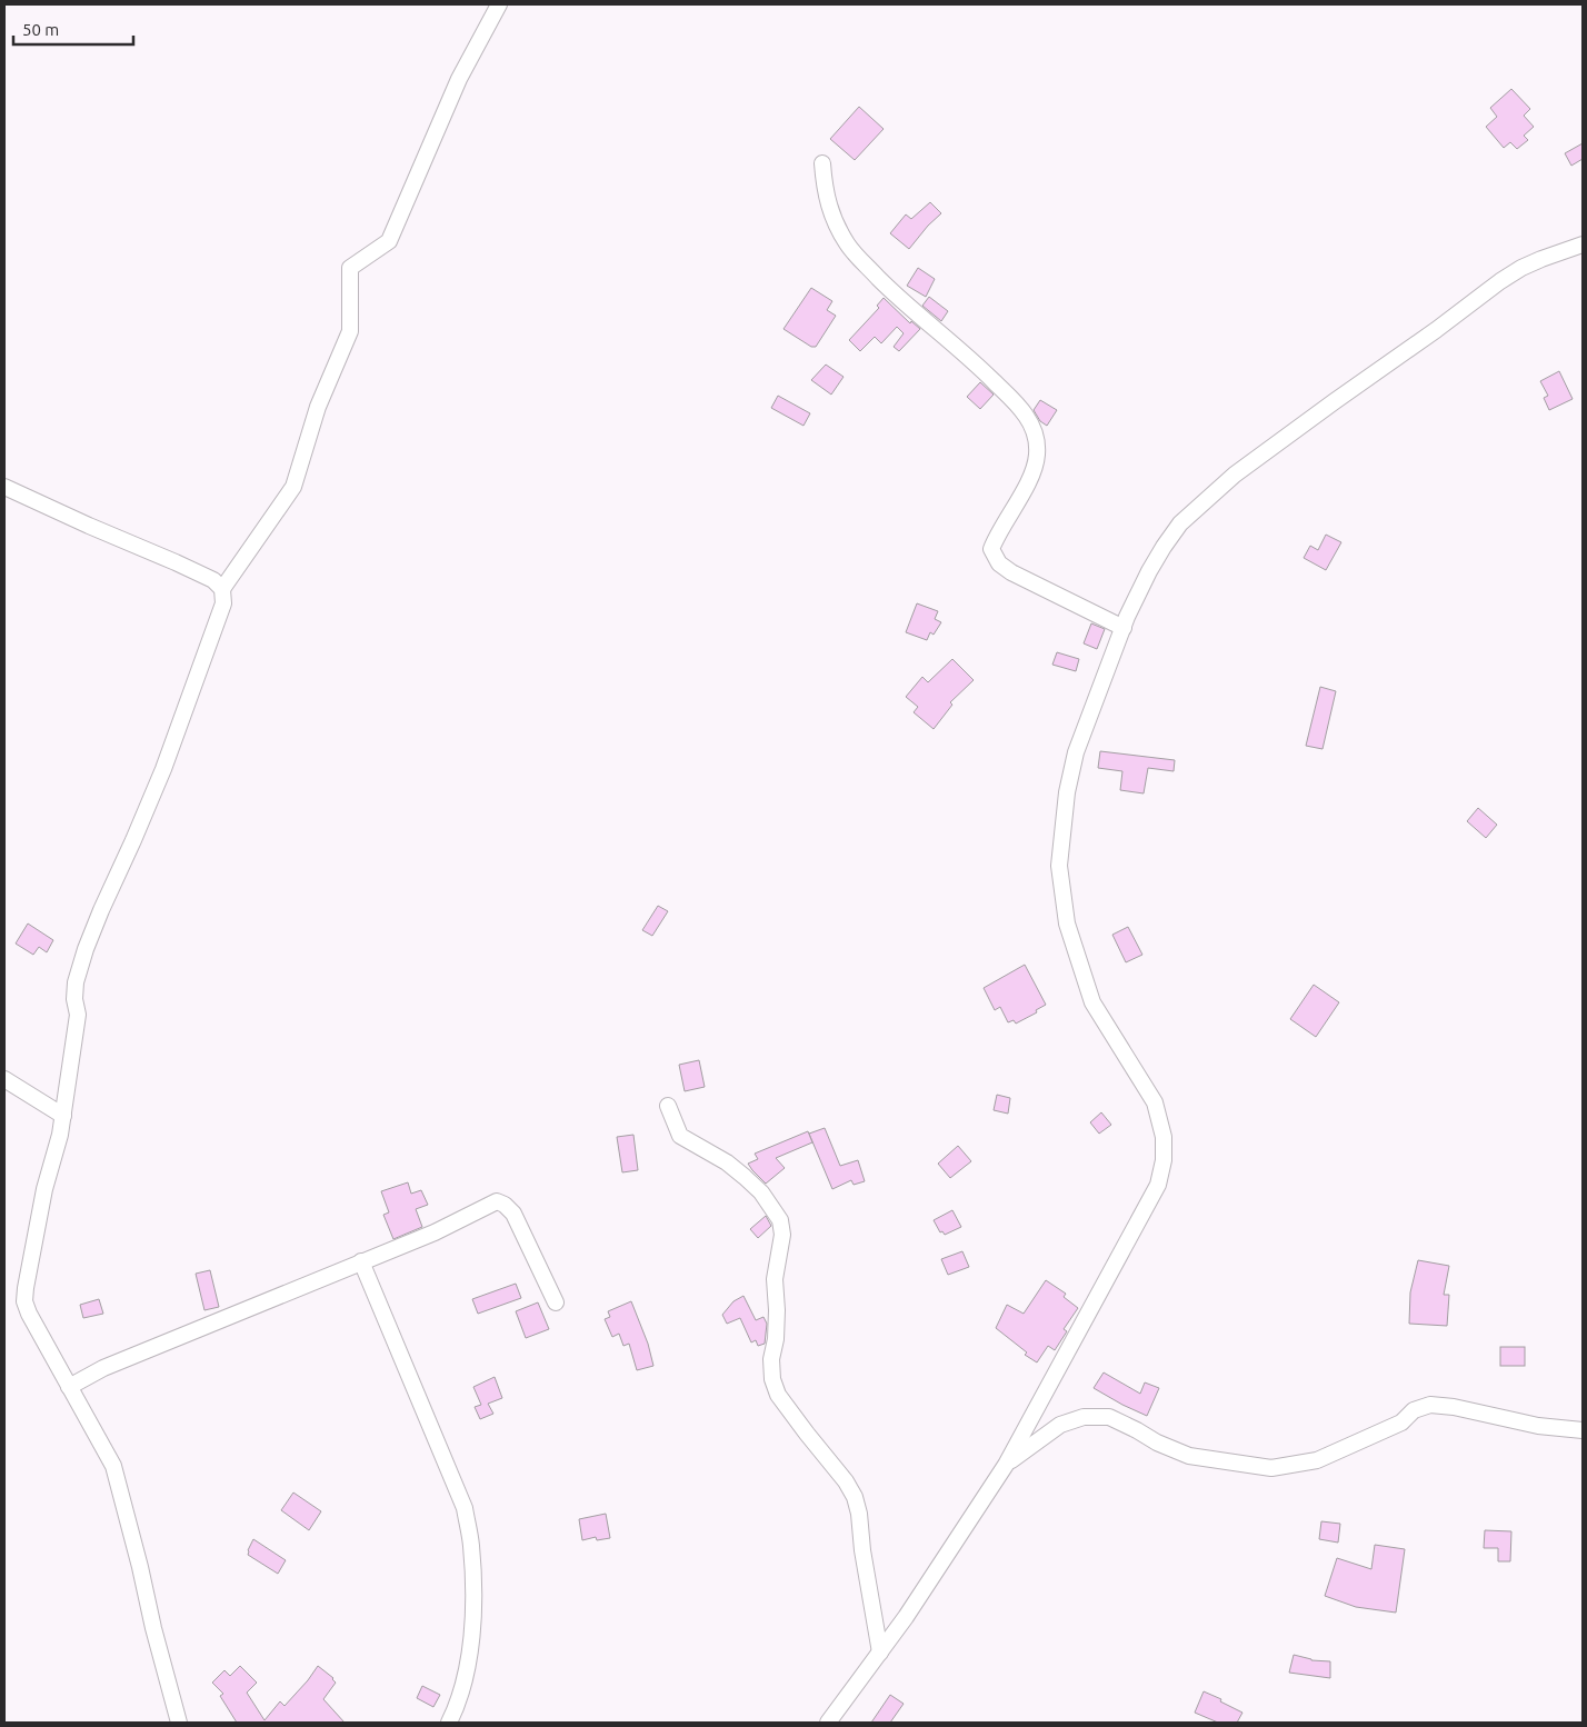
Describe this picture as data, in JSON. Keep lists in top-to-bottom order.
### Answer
{
  "scale_bar": "50 m"
}
